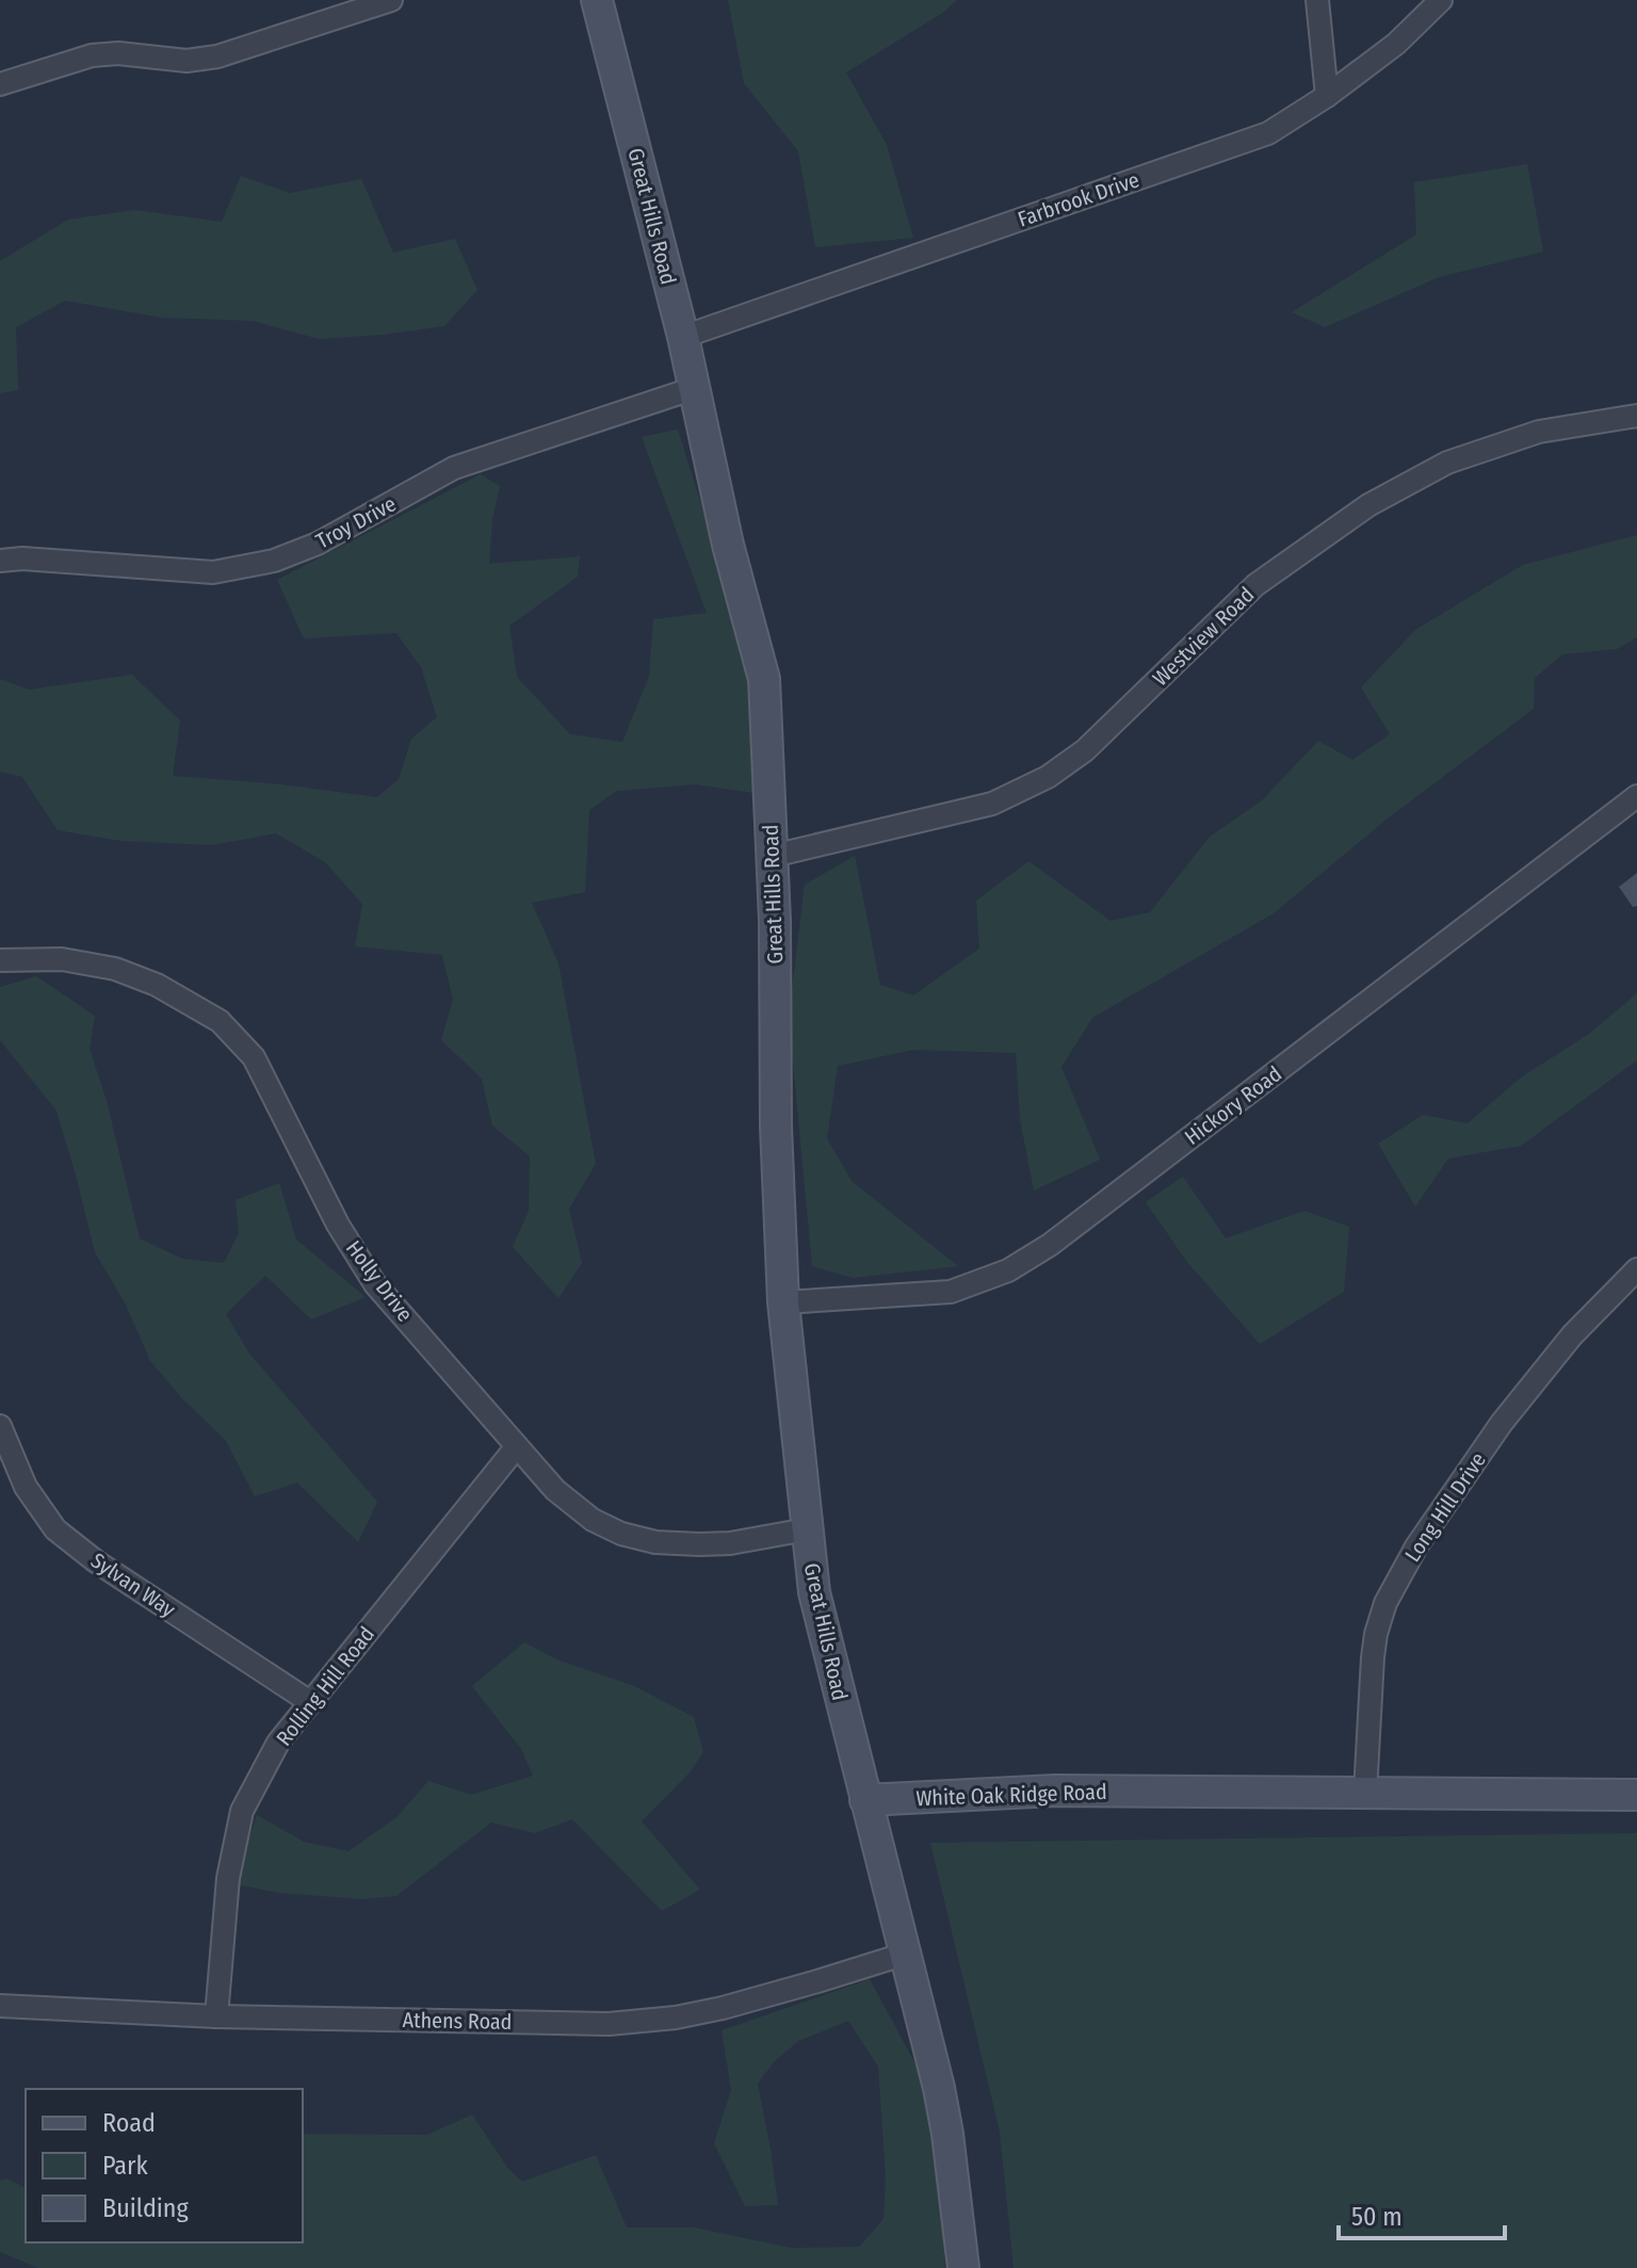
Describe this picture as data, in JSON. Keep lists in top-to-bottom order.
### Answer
{
  "streets": {
    "street": [
      "Farbrook Drive",
      "Great Hills Road",
      "Troy Drive",
      "Westview Road",
      "Hickory Road",
      "Holly Drive",
      "Long Hill Drive",
      "Sylvan Way",
      "Rolling Hill Road",
      "White Oak Ridge Road",
      "Athens Road"
    ]
  },
  "crossings": [
    ["Farbrook Drive", "Great Hills Road"],
    ["Great Hills Road", "Troy Drive"],
    ["Great Hills Road", "Westview Road"],
    ["Great Hills Road", "Hickory Road"],
    ["Great Hills Road", "Holly Drive"],
    ["Great Hills Road", "White Oak Ridge Road"],
    ["Holly Drive", "Rolling Hill Road"],
    ["Long Hill Drive", "White Oak Ridge Road"],
    ["Sylvan Way", "Rolling Hill Road"],
    ["Rolling Hill Road", "Athens Road"]
  ],
  "legend": ["Road", "Park", "Building"],
  "scale_bar": "50 m"
}
